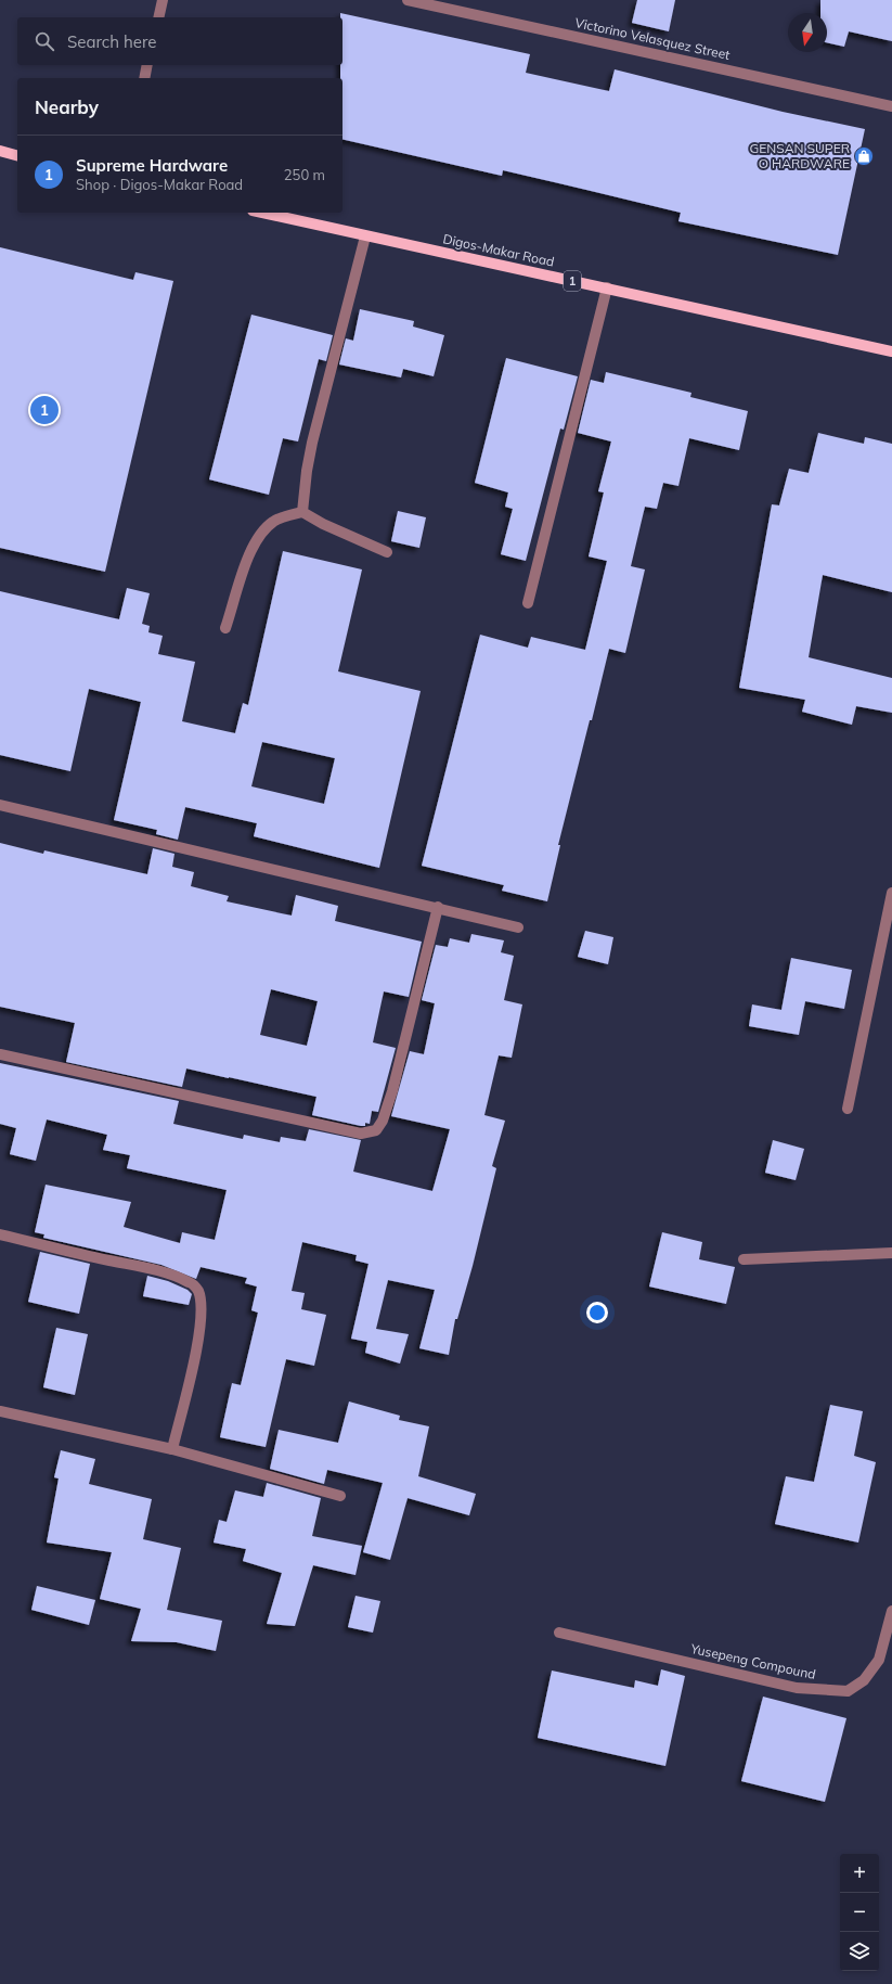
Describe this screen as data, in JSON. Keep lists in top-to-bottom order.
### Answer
{
  "streets": {
    "main road": ["Digos-Makar Road", "1"],
    "street": ["Victorino Velasquez Street", "Yusepeng Compound"]
  },
  "places": {
    "shop": ["GENSAN SUPER O HARDWARE"]
  },
  "north": "bottom",
  "page": {
    "search": "Search here",
    "heading": "Nearby",
    "list": [
      {
        "mark": "1",
        "name": "Supreme Hardware",
        "note": "Shop · Digos-Makar Road",
        "value": "250 m"
      }
    ],
    "pins": "1",
    "map_buttons": ["+", "−"]
  }
}
